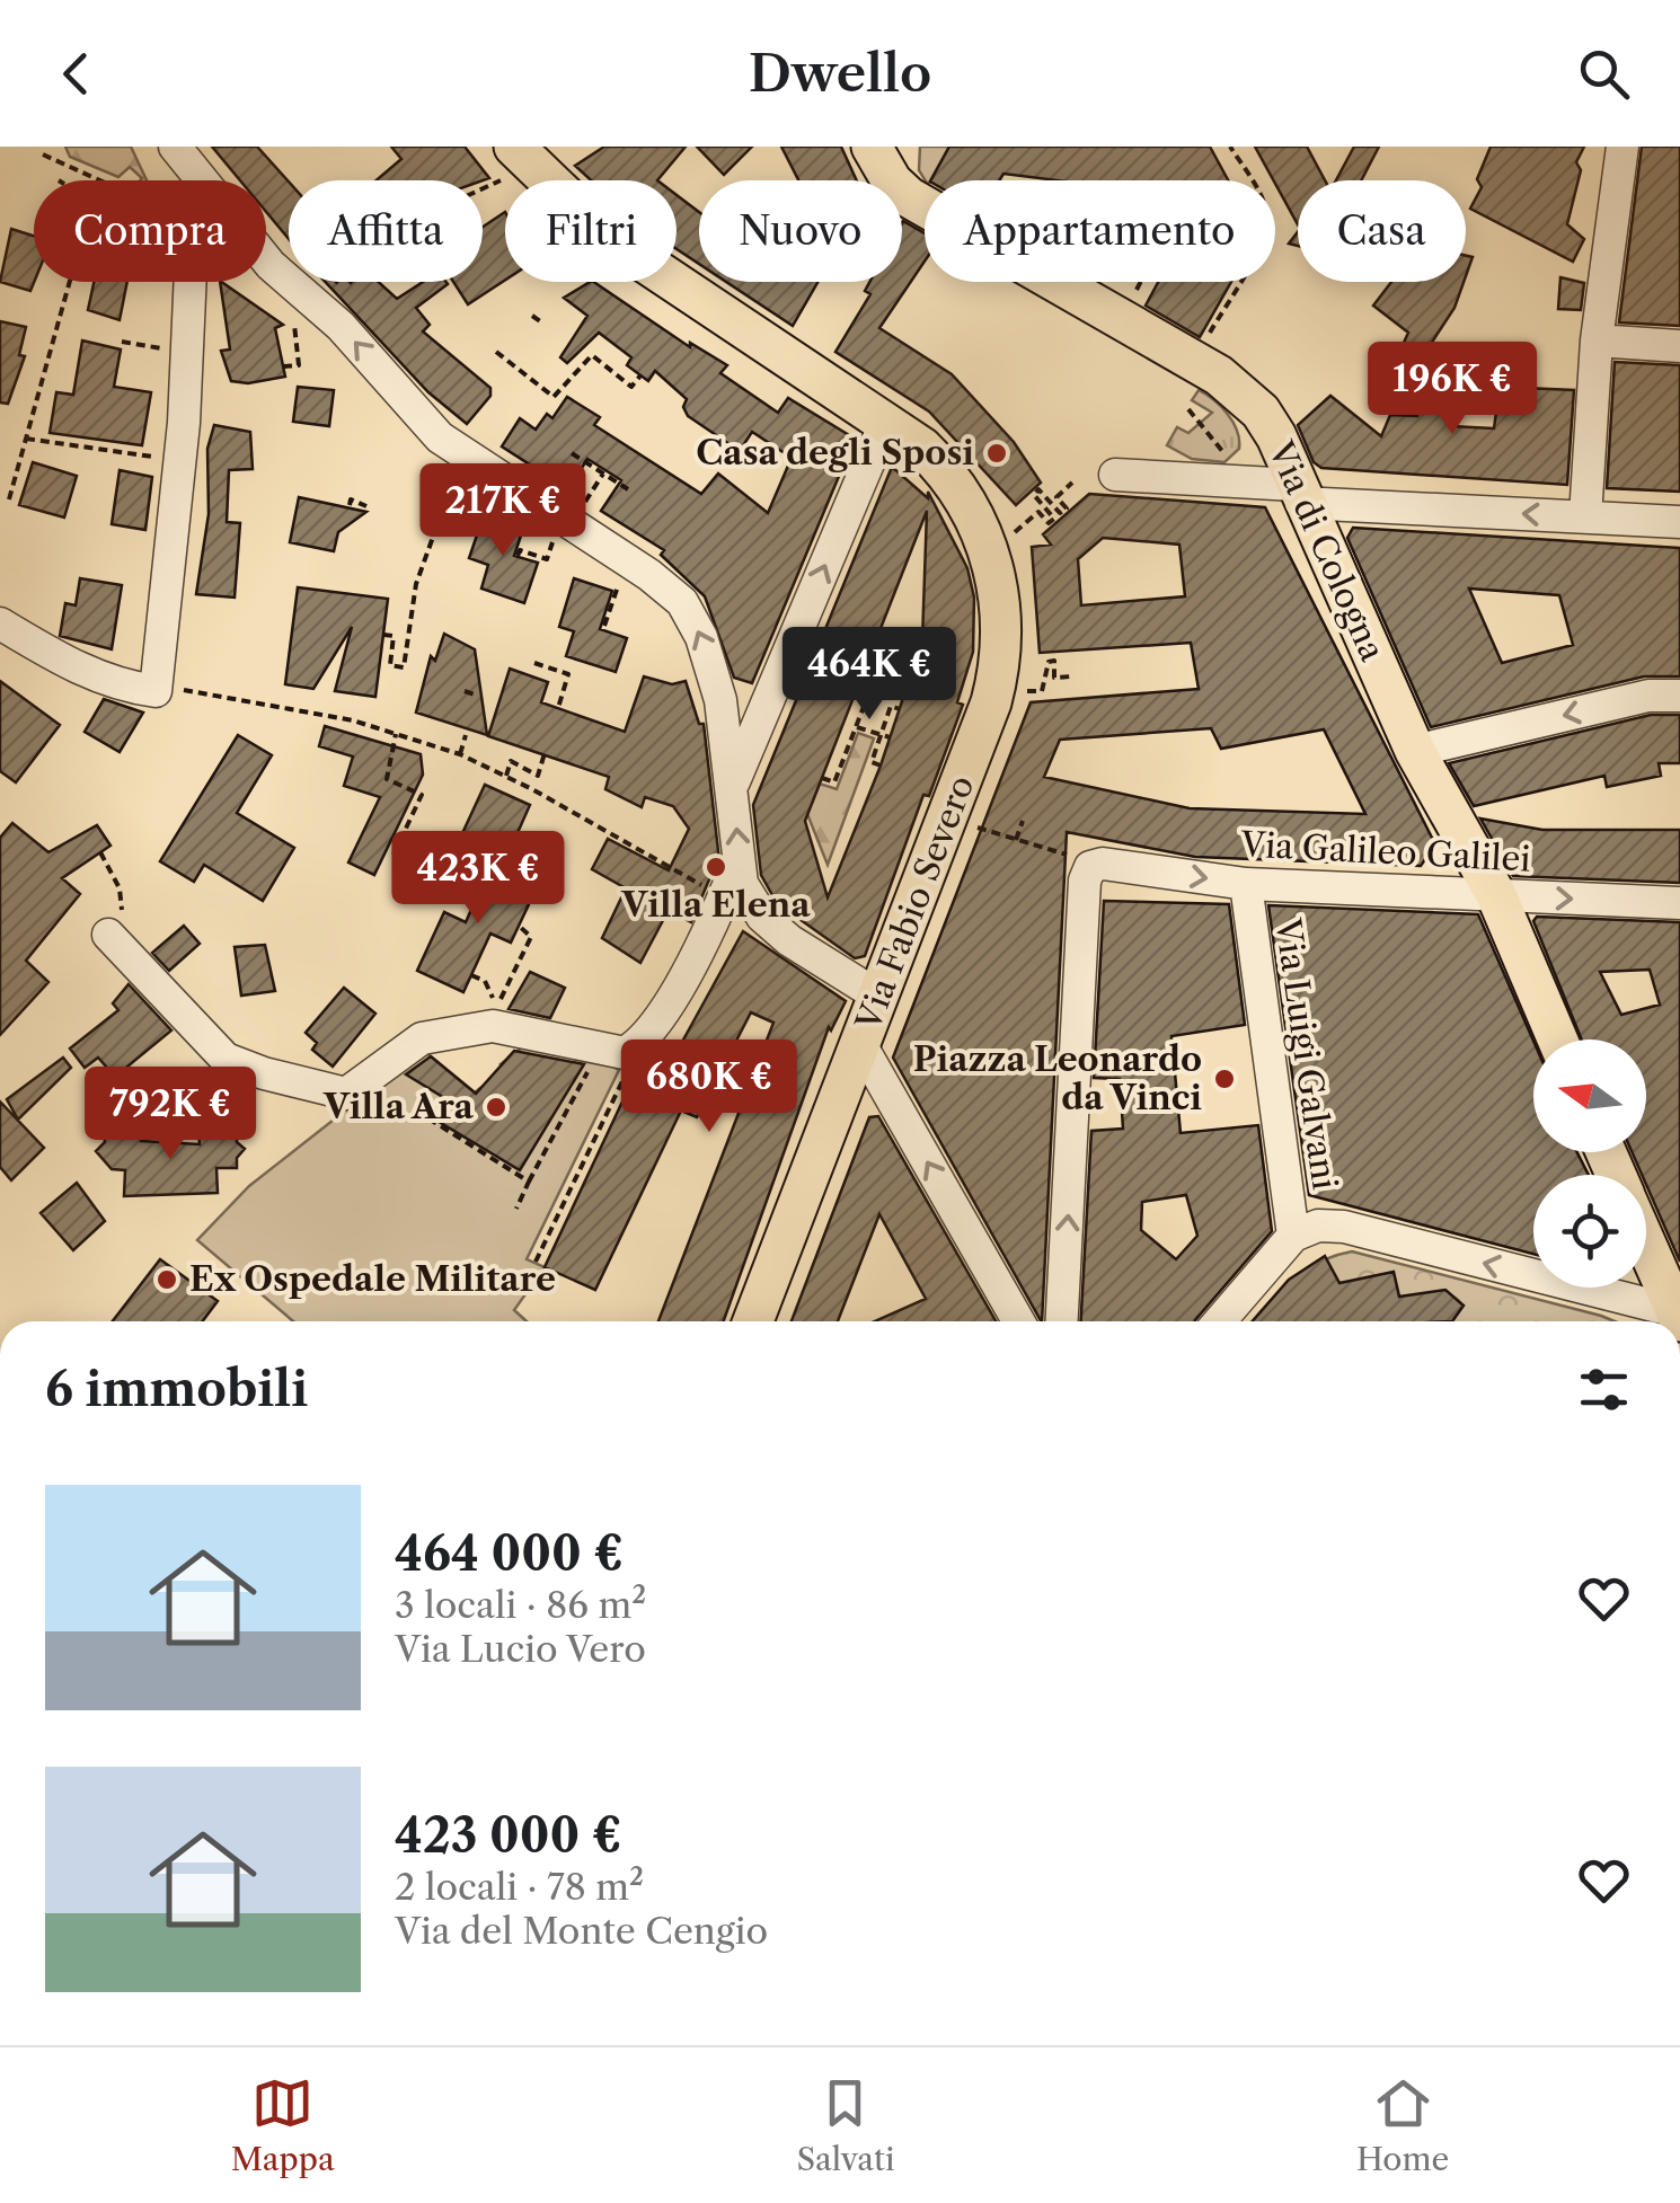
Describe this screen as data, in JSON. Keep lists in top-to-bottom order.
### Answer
{
  "streets": {
    "main road": ["Via di Cologna", "Via Fabio Severo"],
    "street": ["Via Galileo Galilei", "Via Luigi Galvani"]
  },
  "crossings": [
    ["Via di Cologna", "Via Galileo Galilei"],
    ["Via Galileo Galilei", "Via Luigi Galvani"]
  ],
  "places": [
    "Casa degli Sposi",
    "Villa Elena",
    "Piazza Leonardo da Vinci",
    "Villa Ara",
    "Ex Ospedale Militare"
  ],
  "north": "left",
  "page": {
    "header": "Dwello",
    "chip": [
      "Compra",
      "Affitta",
      "Filtri",
      "Nuovo",
      "Appartamento",
      "Casa"
    ],
    "price": [
      "196K €",
      "217K €",
      "464K €",
      "423K €",
      "680K €",
      "792K €"
    ],
    "heading": "6 immobili",
    "list": [
      {
        "name": "464 000 €",
        "note": "3 locali · 86 m² · Via Lucio Vero"
      },
      {
        "name": "423 000 €",
        "note": "2 locali · 78 m² · Via del Monte Cengio"
      }
    ],
    "tabs": ["Mappa", "Salvati", "Home"]
  }
}
